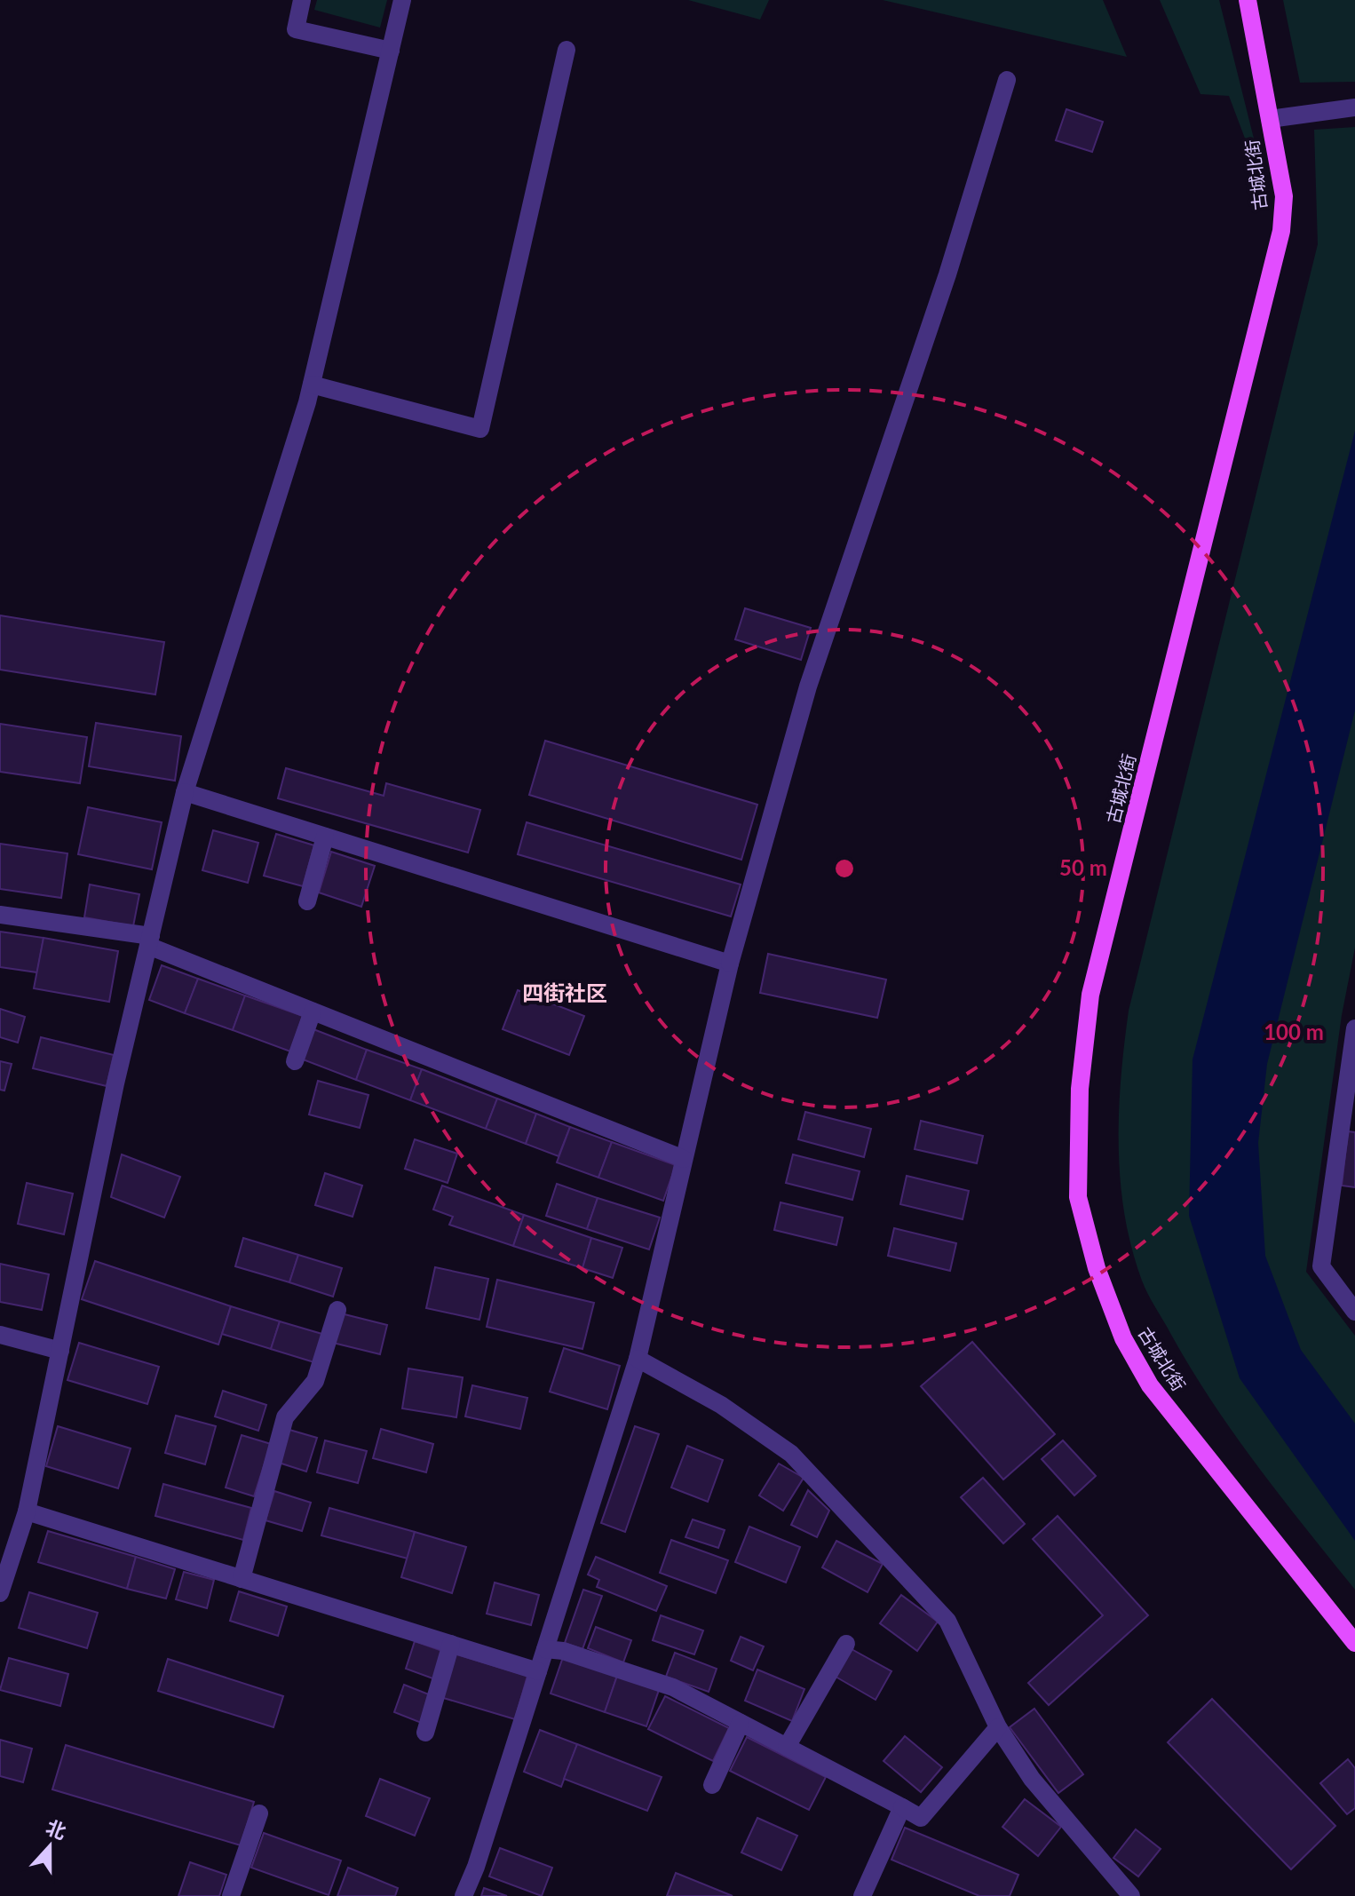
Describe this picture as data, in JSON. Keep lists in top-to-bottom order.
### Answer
{
  "streets": {
    "main road": ["古城北街"]
  },
  "districts": ["四街社区"],
  "north": "top",
  "rings": ["50 m", "100 m"]
}
